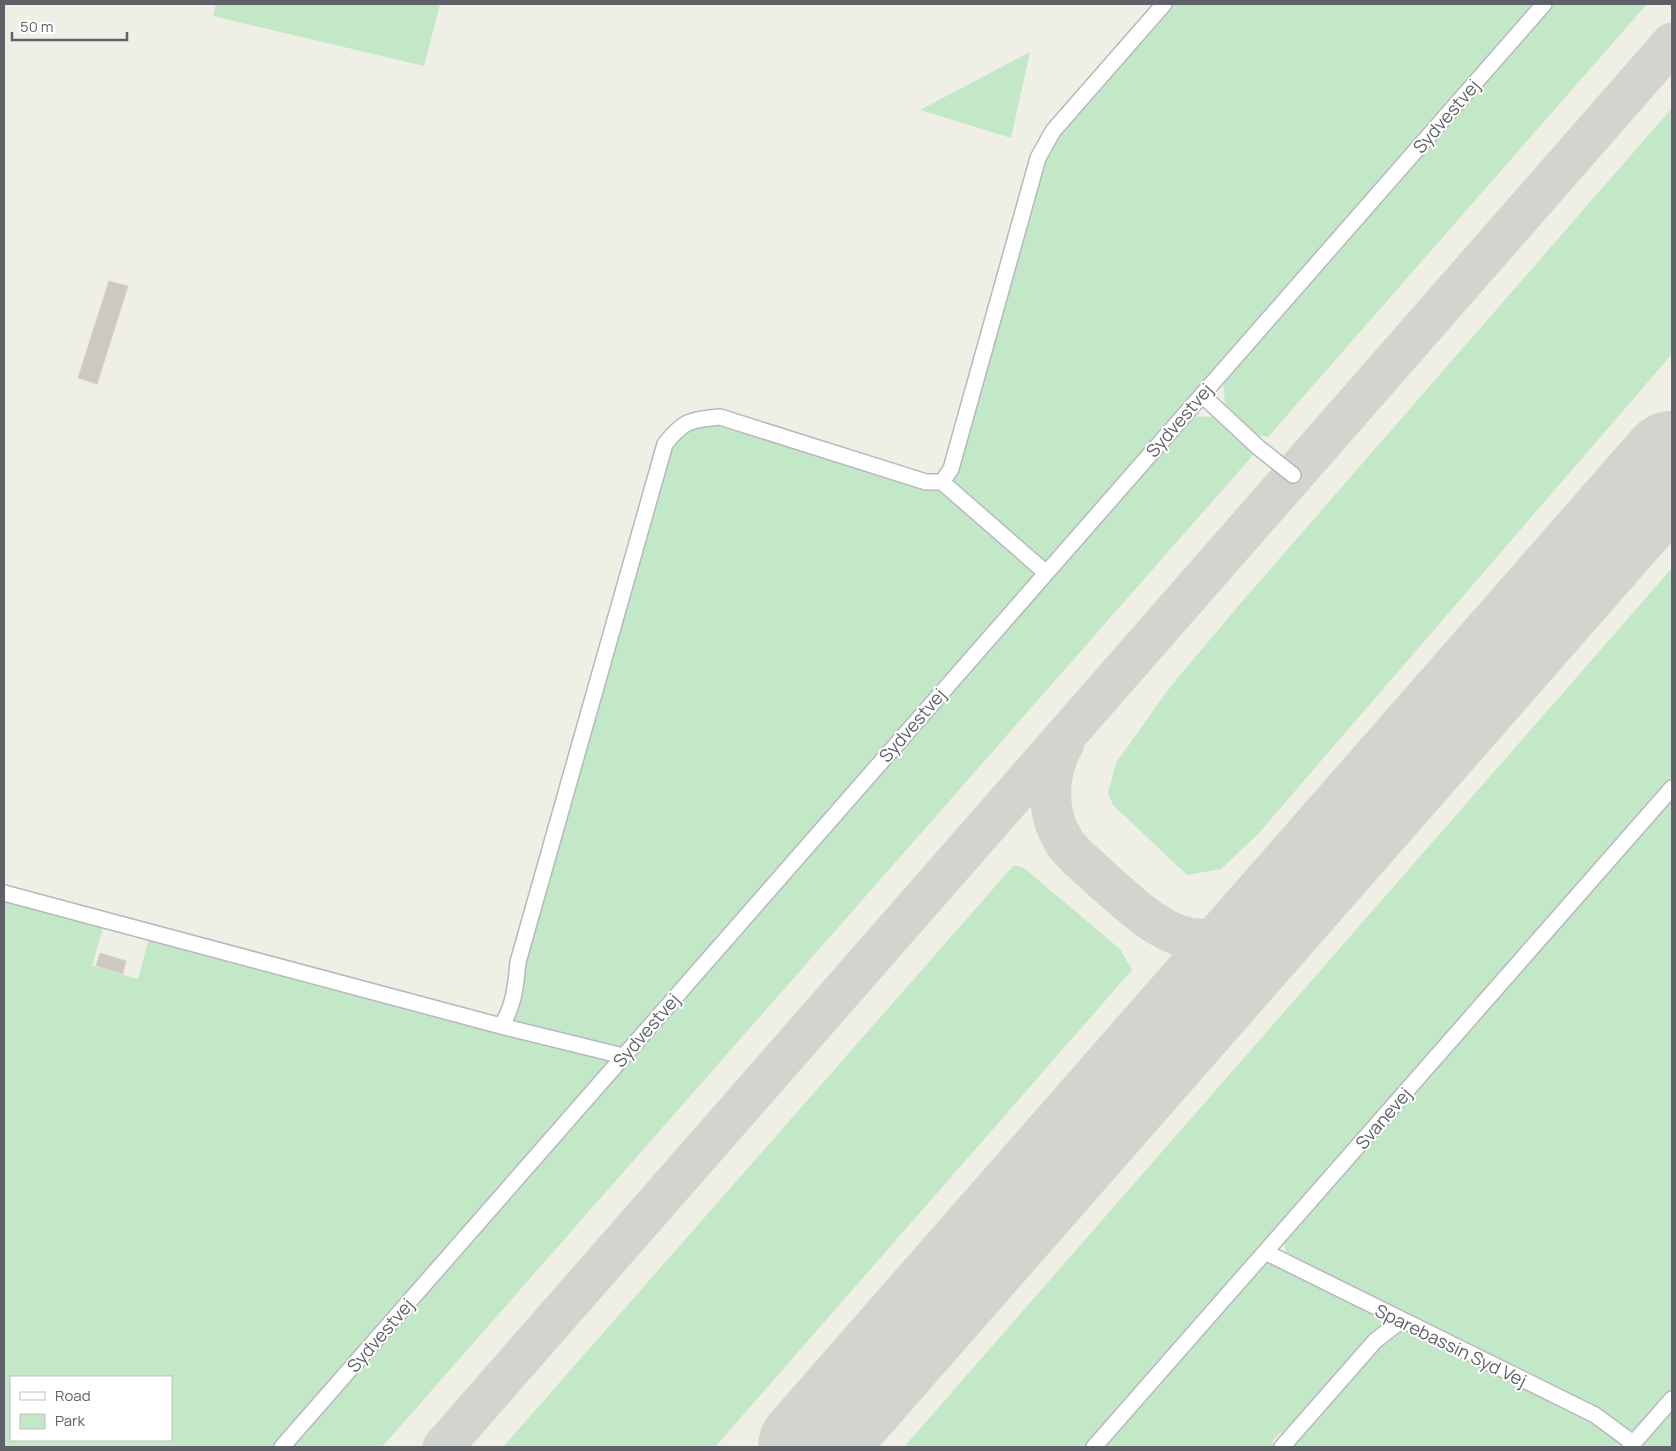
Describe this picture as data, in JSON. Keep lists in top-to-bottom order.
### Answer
{
  "streets": {
    "lane": ["Sydvestvej", "Svanevej", "Sparebassin Syd Vej"]
  },
  "crossings": [
    ["Svanevej", "Sparebassin Syd Vej"]
  ],
  "legend": ["Road", "Park"],
  "scale_bar": "50 m"
}
